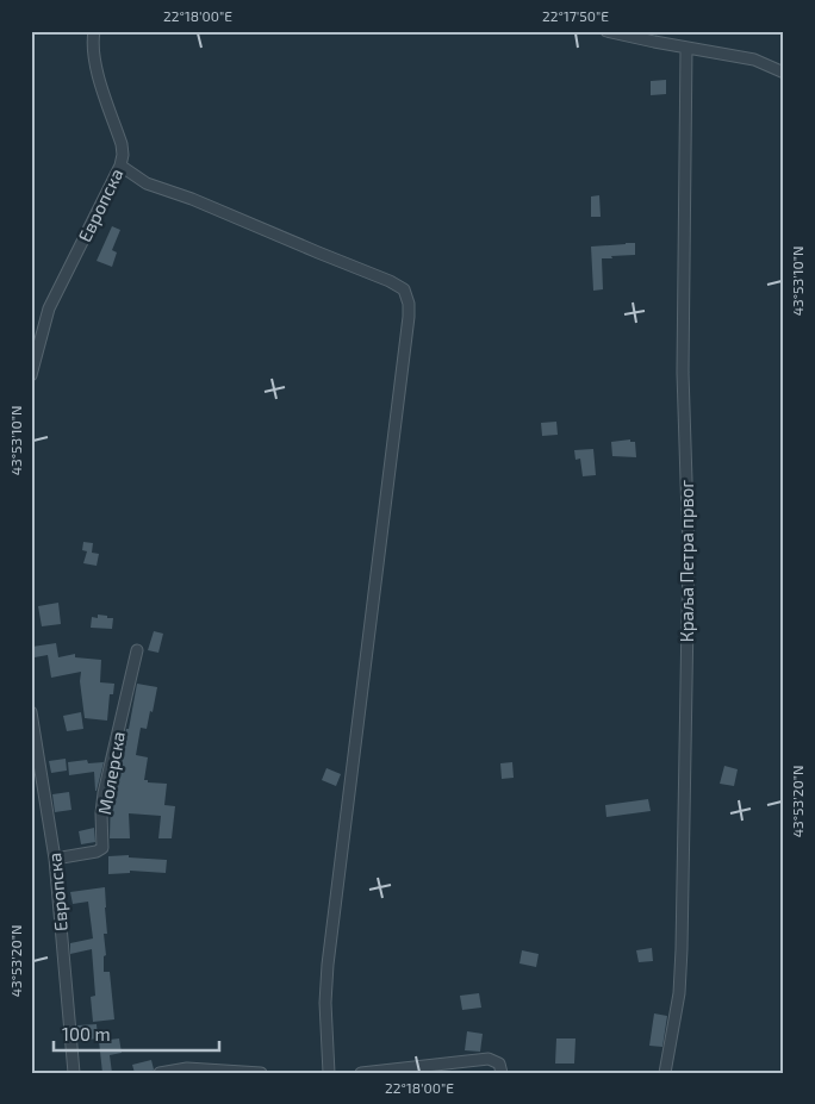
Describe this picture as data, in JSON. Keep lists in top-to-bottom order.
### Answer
{
  "streets": {
    "street": ["Европска", "Краља Петра првог", "Молерска"]
  },
  "crossings": [
    ["Европска", "Молерска"]
  ],
  "scale_bar": "100 m",
  "coordinates": [
    "22°18'00\"E",
    "22°17'50\"E",
    "43°53'10\"N",
    "43°53'20\"N"
  ]
}
